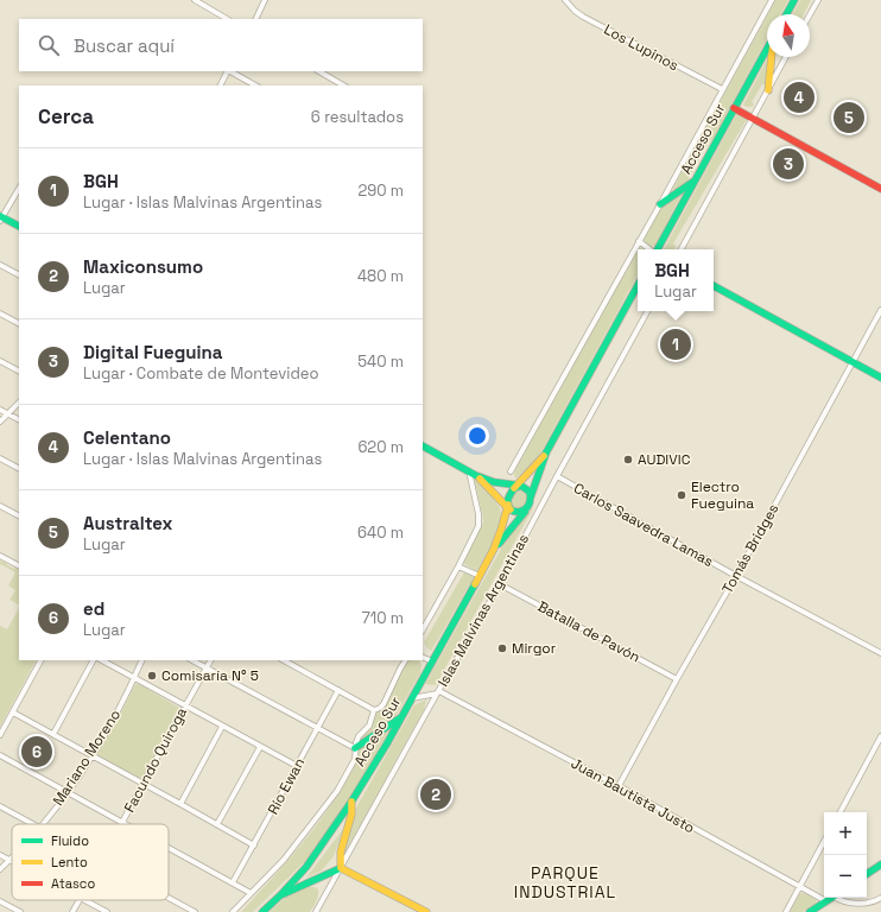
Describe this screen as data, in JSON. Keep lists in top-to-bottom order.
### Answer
{
  "streets": {
    "main road": ["Acceso Sur"],
    "street": [
      "Los Lupinos",
      "Carlos Saavedra Lamas",
      "Tomás Bridges",
      "Islas Malvinas Argentinas",
      "Batalla de Pavón",
      "Mariano Moreno",
      "Facundo Quiroga",
      "Río Ewan",
      "Juan Bautista Justo"
    ]
  },
  "crossings": [
    ["Carlos Saavedra Lamas", "Tomás Bridges"],
    ["Carlos Saavedra Lamas", "Islas Malvinas Argentinas"],
    ["Tomás Bridges", "Batalla de Pavón"],
    ["Tomás Bridges", "Juan Bautista Justo"],
    ["Islas Malvinas Argentinas", "Batalla de Pavón"],
    ["Islas Malvinas Argentinas", "Juan Bautista Justo"]
  ],
  "districts": ["PARQUE INDUSTRIAL"],
  "places": [
    "AUDIVIC",
    "Electro Fueguina",
    "Mirgor",
    "Comisaría N° 5"
  ],
  "legend": ["Fluido", "Lento", "Atasco"],
  "north": "top",
  "page": {
    "search": "Buscar aquí",
    "pins": [
      "4",
      "5",
      "3",
      "1",
      "6",
      "2"
    ],
    "heading": ["Cerca", "6 resultados"],
    "list": [
      {
        "mark": "1",
        "name": "BGH",
        "note": "Lugar · Islas Malvinas Argentinas",
        "value": "290 m"
      },
      {
        "mark": "2",
        "name": "Maxiconsumo",
        "note": "Lugar",
        "value": "480 m"
      },
      {
        "mark": "3",
        "name": "Digital Fueguina",
        "note": "Lugar · Combate de Montevideo",
        "value": "540 m"
      },
      {
        "mark": "4",
        "name": "Celentano",
        "note": "Lugar · Islas Malvinas Argentinas",
        "value": "620 m"
      },
      {
        "mark": "5",
        "name": "Australtex",
        "note": "Lugar",
        "value": "640 m"
      },
      {
        "mark": "6",
        "name": "ed",
        "note": "Lugar",
        "value": "710 m"
      }
    ],
    "popup": ["BGH", "Lugar"],
    "map_buttons": ["+", "−"]
  }
}
